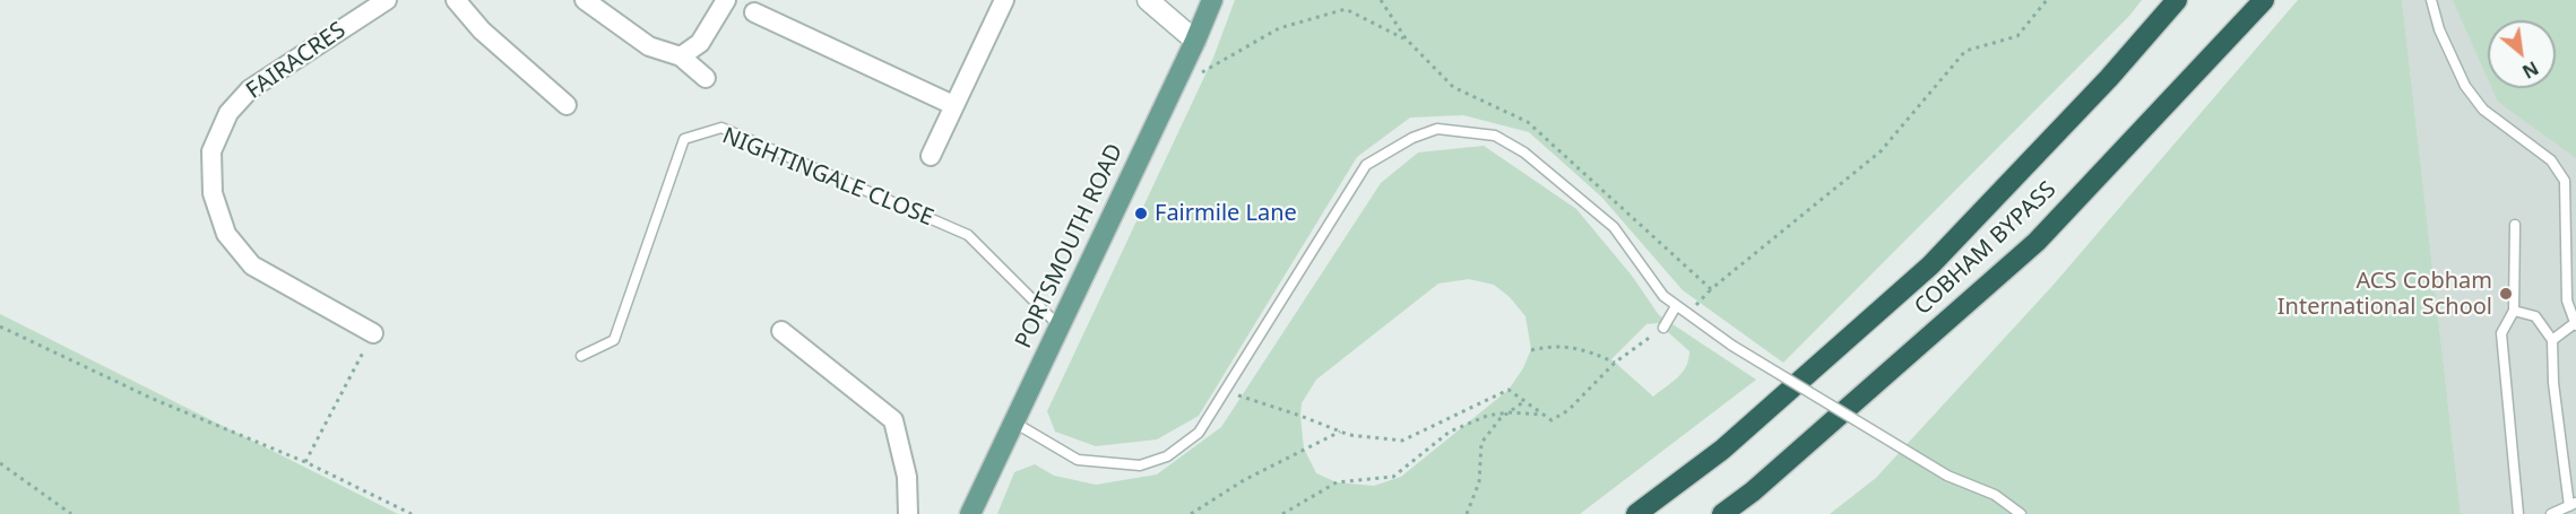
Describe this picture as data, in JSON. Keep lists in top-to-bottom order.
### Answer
{
  "streets": {
    "highway": ["COBHAM BYPASS"],
    "main road": ["PORTSMOUTH ROAD"],
    "street": ["FAIRACRES"],
    "lane": ["NIGHTINGALE CLOSE"]
  },
  "crossings": [
    ["NIGHTINGALE CLOSE", "PORTSMOUTH ROAD"]
  ],
  "places": ["Fairmile Lane", "ACS Cobham International School"],
  "north": "bottom right"
}
